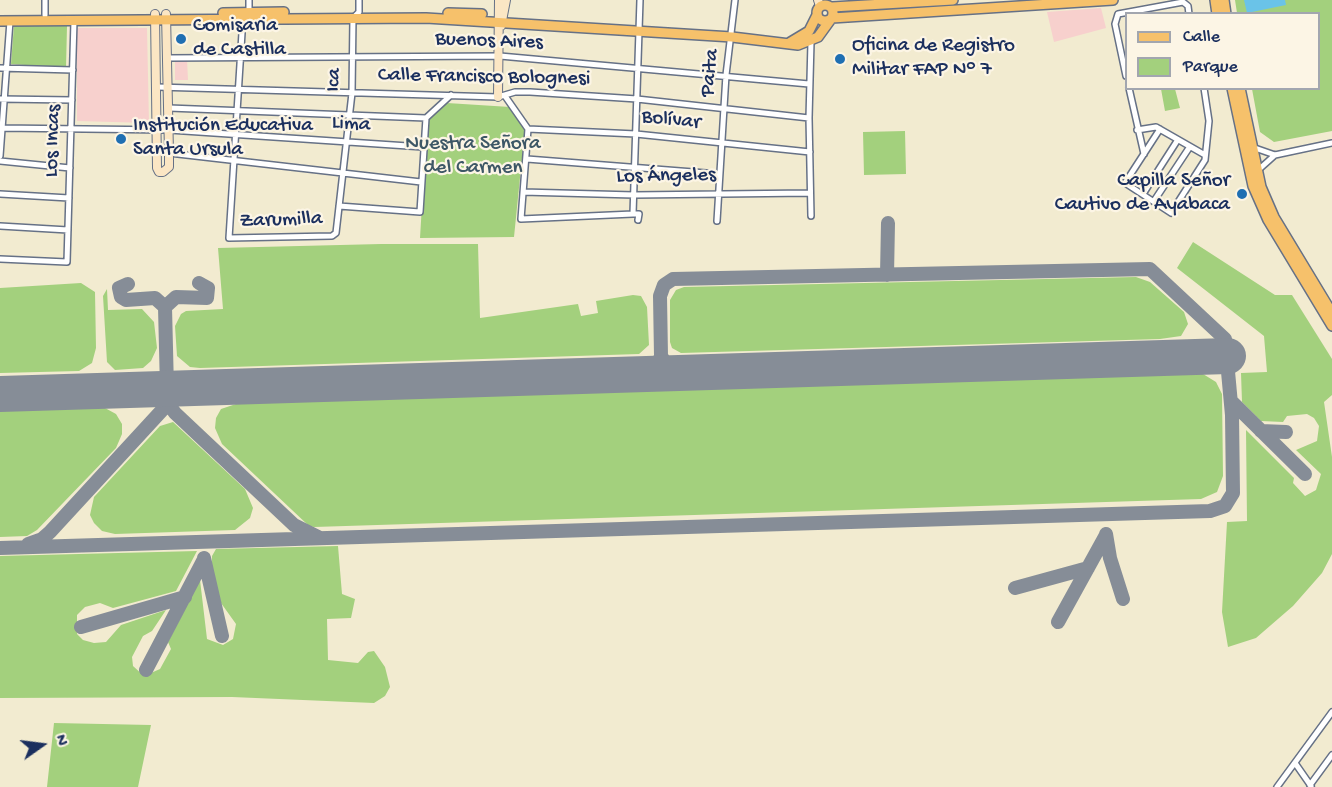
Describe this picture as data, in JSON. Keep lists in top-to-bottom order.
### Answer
{
  "streets": {
    "street": [
      "Buenos Aires",
      "Paita",
      "Calle Francisco Bolognesi",
      "Ica",
      "Bolívar",
      "Lima",
      "Los Incas",
      "Los Ángeles",
      "Zarumilla"
    ]
  },
  "crossings": [
    ["Buenos Aires", "Paita"],
    ["Buenos Aires", "Ica"],
    ["Paita", "Calle Francisco Bolognesi"],
    ["Paita", "Bolívar"],
    ["Paita", "Los Ángeles"],
    ["Calle Francisco Bolognesi", "Ica"],
    ["Ica", "Lima"],
    ["Ica", "Zarumilla"],
    ["Lima", "Los Incas"]
  ],
  "parks": ["Nuestra Señora del Carmen"],
  "places": [
    "Comisaria de Castilla",
    "Oficina de Registro Militar FAP N° 7",
    "Institución Educativa Santa Ursula",
    "Capilla Señor Cautivo de Ayabaca"
  ],
  "legend": ["Calle", "Parque"],
  "north": "right"
}
